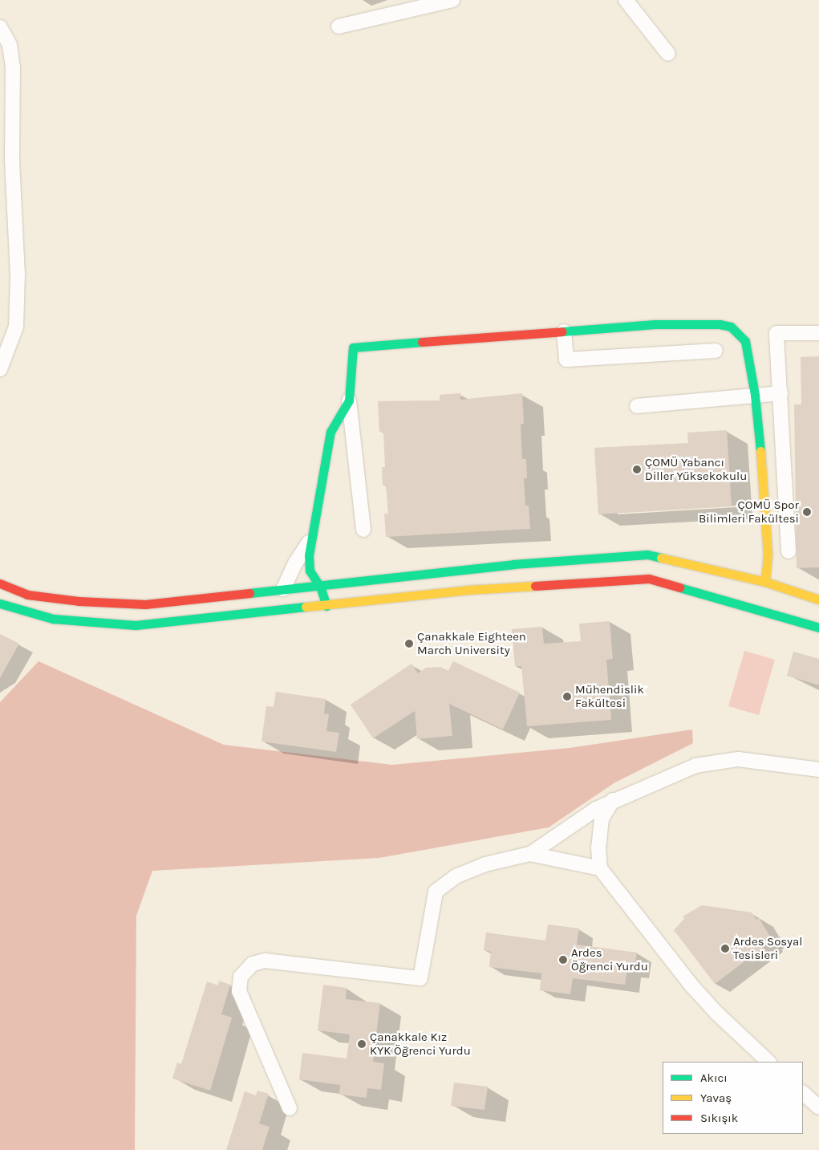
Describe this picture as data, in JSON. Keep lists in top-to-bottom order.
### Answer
{
  "places": [
    "ÇOMÜ Yabancı Diller Yüksekokulu",
    "ÇOMÜ Spor Bilimleri Fakültesi",
    "Çanakkale Eighteen March University",
    "Mühendislik Fakültesi",
    "Ardes Sosyal Tesisleri",
    "Ardes Öğrenci Yurdu",
    "Çanakkale Kız KYK Öğrenci Yurdu"
  ],
  "legend": ["Akıcı", "Yavaş", "Sıkışık"]
}
